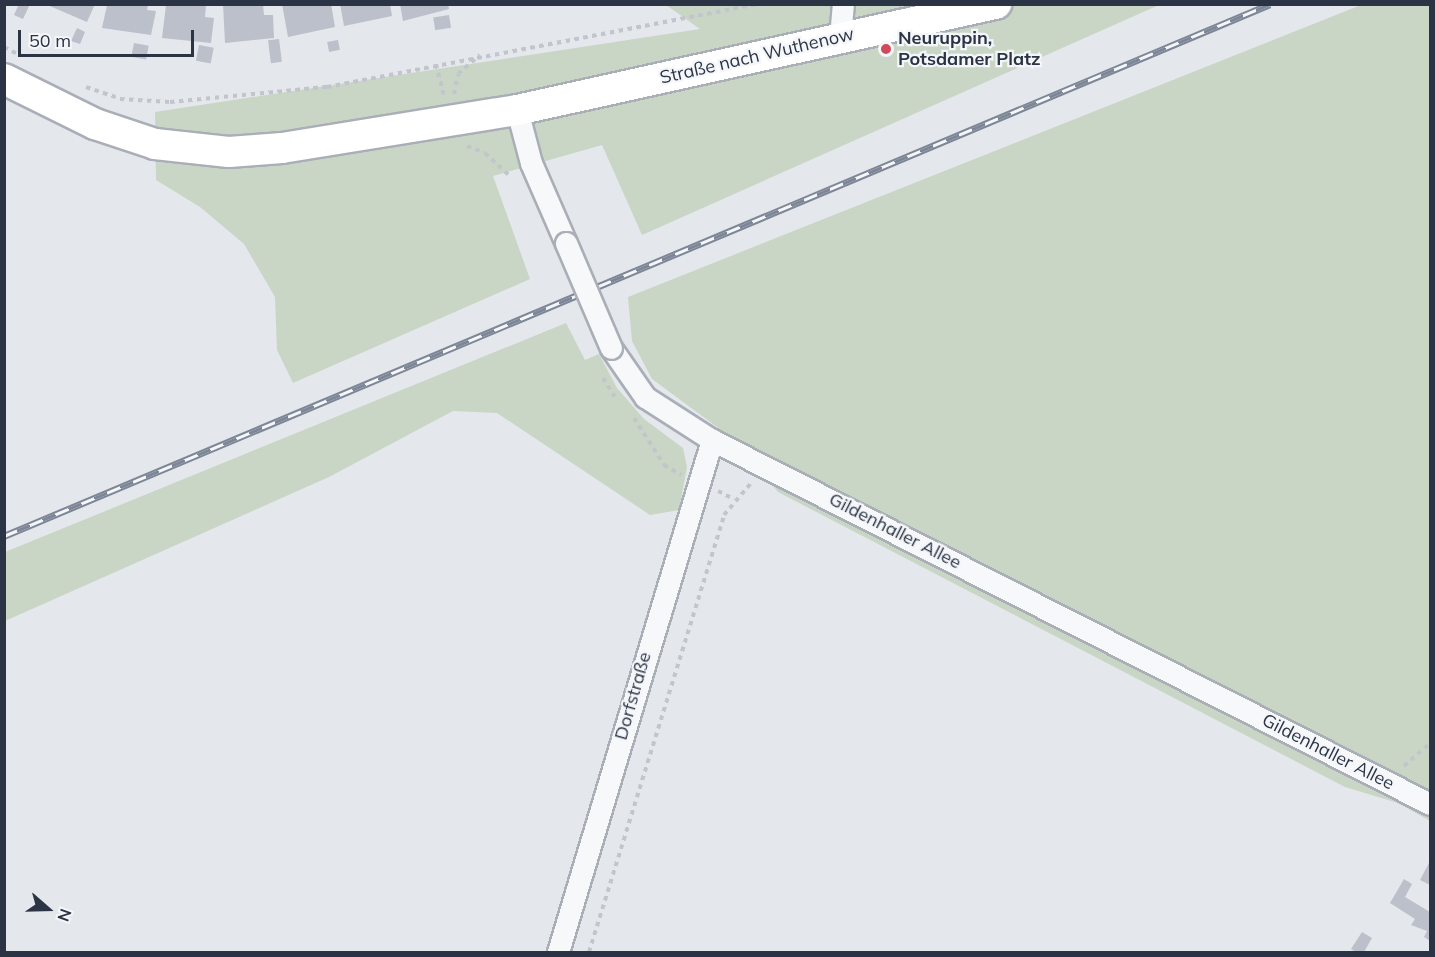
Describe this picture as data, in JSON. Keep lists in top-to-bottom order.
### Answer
{
  "streets": {
    "main road": ["Straße nach Wuthenow"],
    "street": ["Gildenhaller Allee", "Dorfstraße"]
  },
  "crossings": [
    ["Straße nach Wuthenow", "Gildenhaller Allee"],
    ["Gildenhaller Allee", "Dorfstraße"]
  ],
  "places": ["Neuruppin, Potsdamer Platz"],
  "scale_bar": "50 m",
  "north": "right"
}
